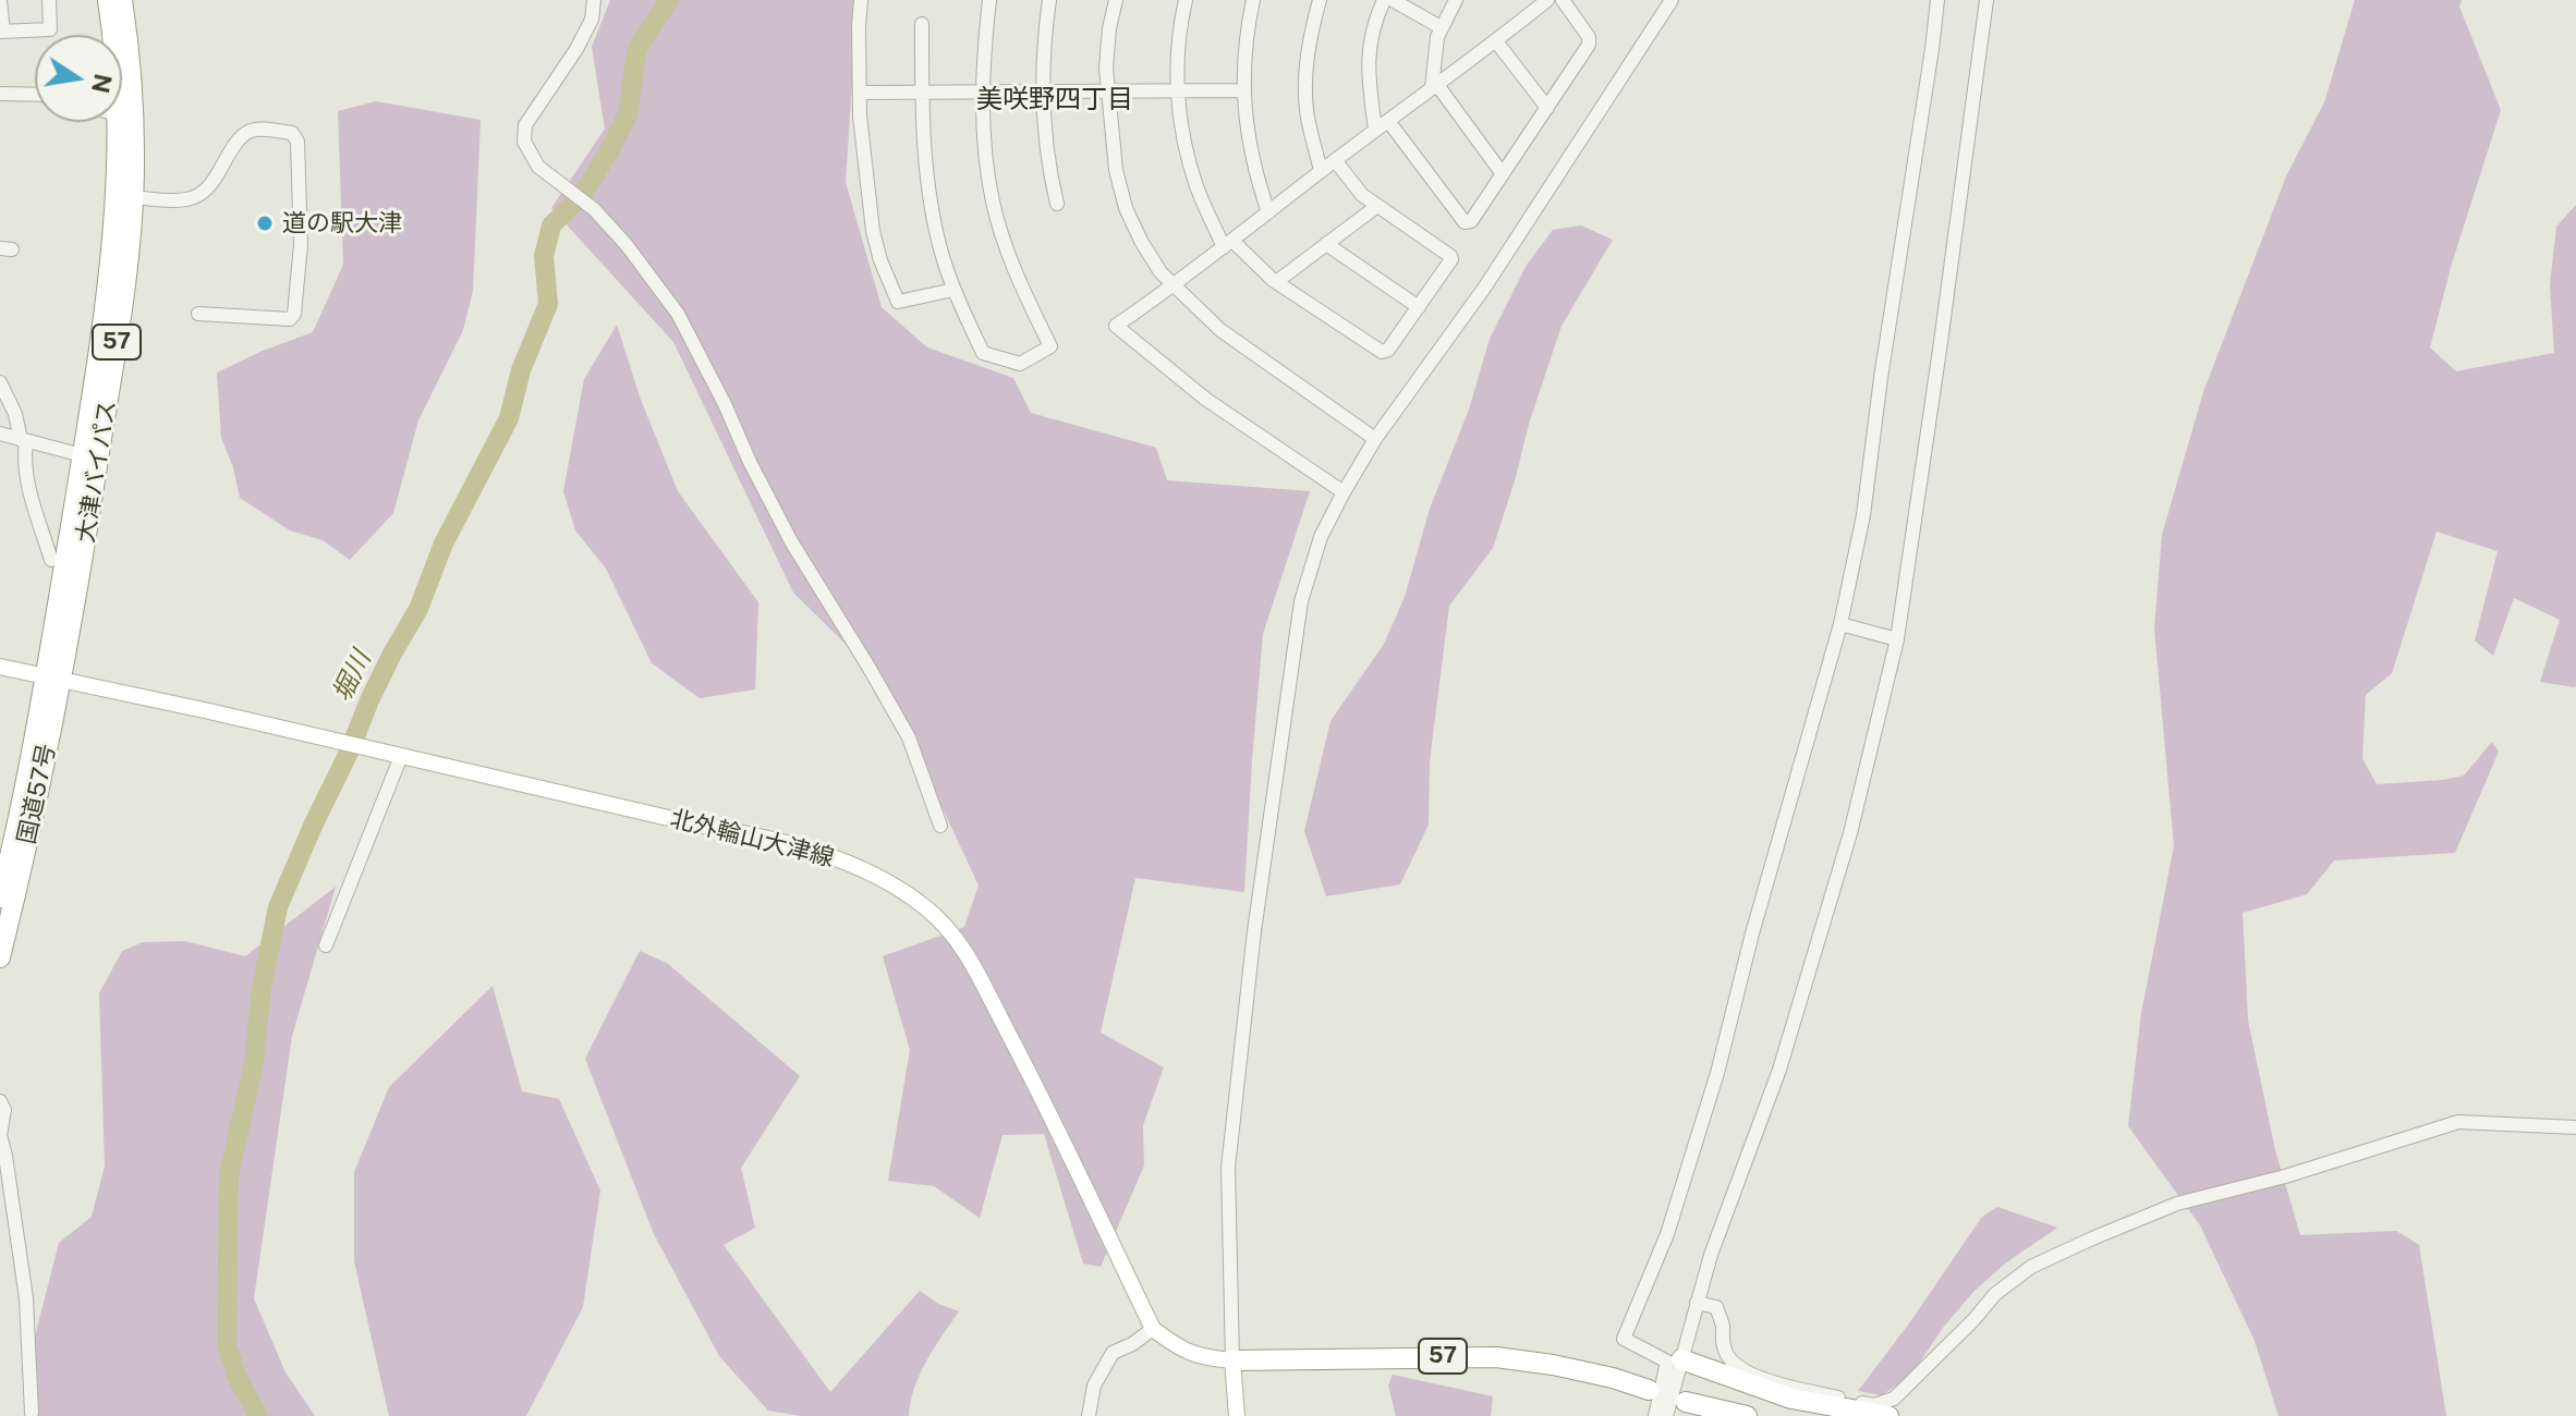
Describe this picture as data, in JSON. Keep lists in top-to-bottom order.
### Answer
{
  "streets": {
    "highway": ["57", "大津バイパス", "国道57号"],
    "main road": ["北外輪山大津線"]
  },
  "crossings": [
    ["大津バイパス", "国道57号"],
    ["大津バイパス", "北外輪山大津線"],
    ["国道57号", "北外輪山大津線"]
  ],
  "districts": ["美咲野四丁目"],
  "water": ["堀川"],
  "places": ["道の駅大津"],
  "north": "right"
}
